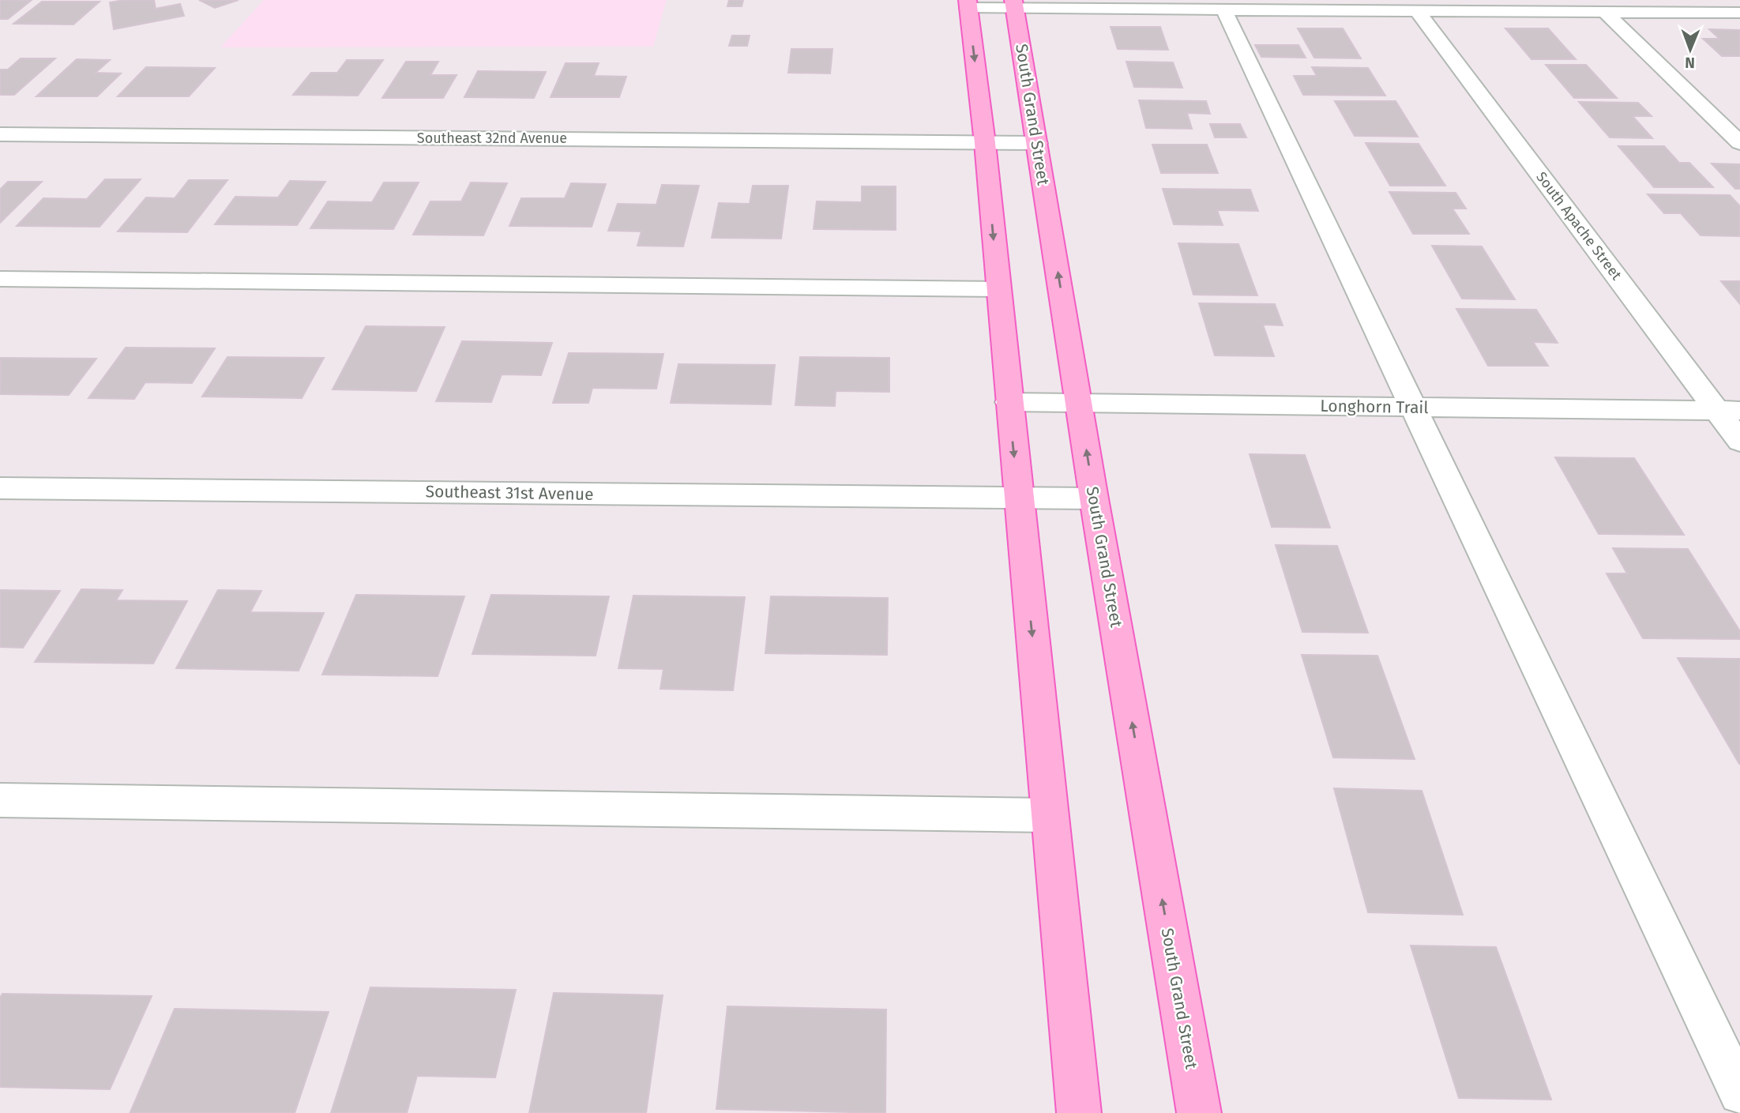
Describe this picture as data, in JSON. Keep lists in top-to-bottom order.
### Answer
{
  "streets": {
    "main road": ["South Grand Street"],
    "street": [
      "Southeast 32nd Avenue",
      "South Apache Street",
      "Longhorn Trail",
      "Southeast 31st Avenue"
    ]
  },
  "crossings": [
    ["South Grand Street", "Southeast 32nd Avenue"],
    ["South Grand Street", "Longhorn Trail"],
    ["South Grand Street", "Southeast 31st Avenue"],
    ["South Apache Street", "Longhorn Trail"]
  ],
  "north": "bottom"
}
